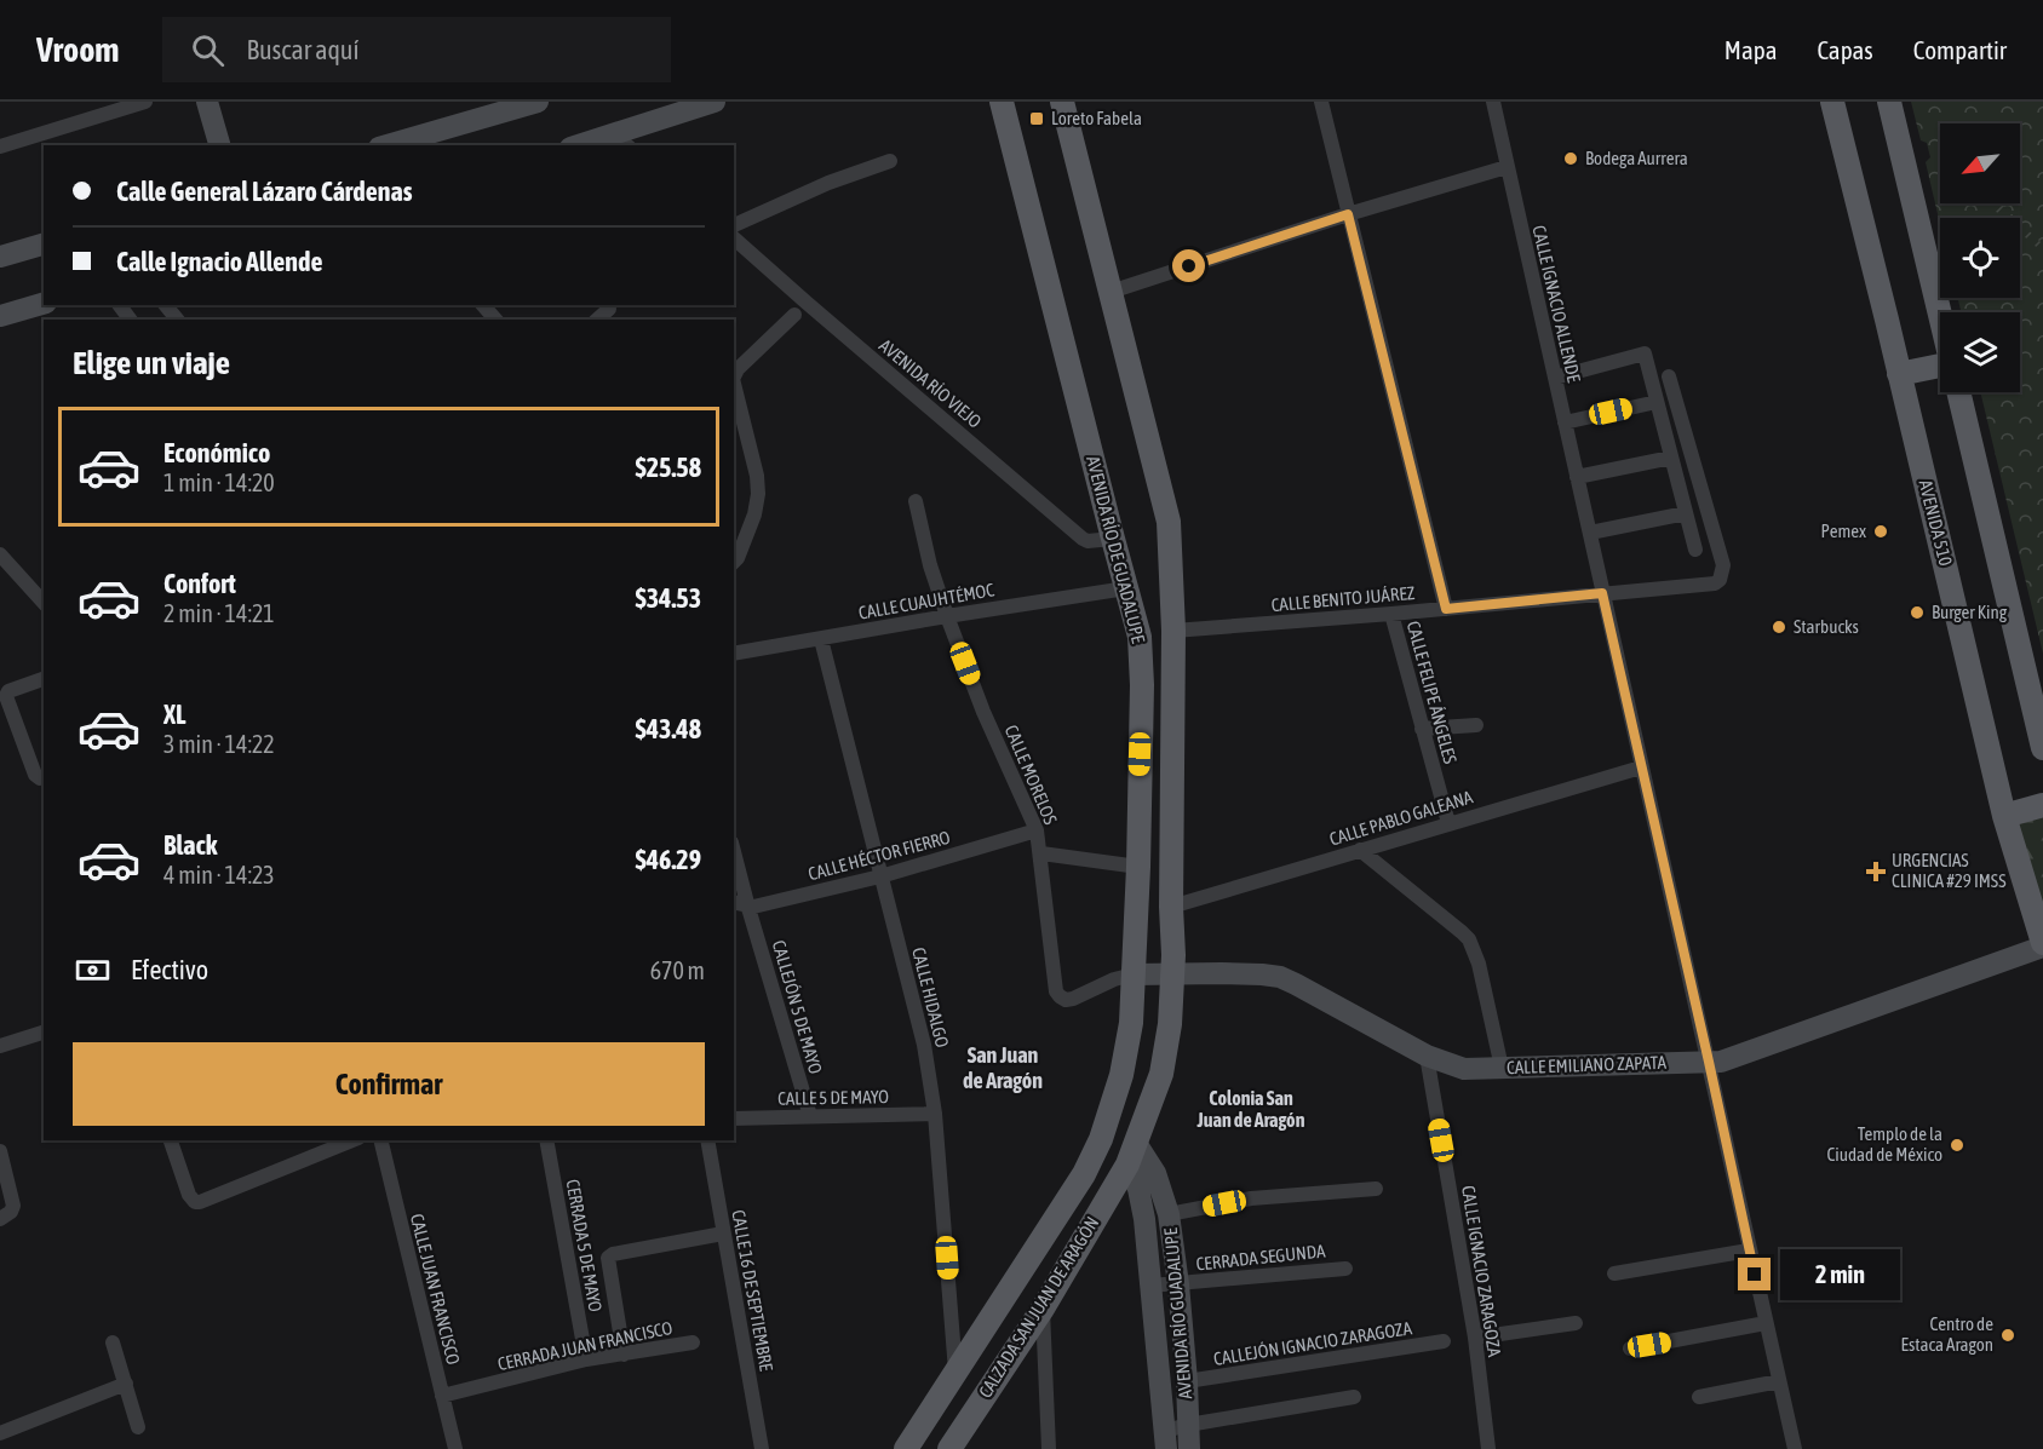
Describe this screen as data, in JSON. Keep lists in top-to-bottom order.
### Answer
{
  "streets": {
    "main road": ["AVENIDA 510", "AVENIDA RÍO DE GUADALUPE", "CALZADA SAN JUAN DE ARAGÓN"],
    "street": [
      "CALLE IGNACIO ALLENDE",
      "AVENIDA RÍO VIEJO",
      "CALLE BENITO JUÁREZ",
      "CALLE CUAUHTÉMOC",
      "CALLE FELIPE ÁNGELES",
      "CALLE MORELOS",
      "CALLE PABLO GALEANA",
      "CALLE HÉCTOR FIERRO",
      "CALLE HIDALGO",
      "CALLEJÓN 5 DE MAYO",
      "CALLE EMILIANO ZAPATA",
      "CALLE 5 DE MAYO",
      "CERRADA 5 DE MAYO",
      "CERRADA SEGUNDA",
      "CALLE IGNACIO ZARAGOZA",
      "CALLE JUAN FRANCISCO",
      "CALLE 16 DE SEPTIEMBRE",
      "AVENIDA RÍO GUADALUPE",
      "CALLEJÓN IGNACIO ZARAGOZA",
      "CERRADA JUAN FRANCISCO"
    ]
  },
  "crossings": [
    ["CALLE IGNACIO ALLENDE", "CALLE BENITO JUÁREZ"],
    ["CALLE IGNACIO ALLENDE", "CALLE PABLO GALEANA"],
    ["CALLE IGNACIO ALLENDE", "CALLE EMILIANO ZAPATA"],
    ["AVENIDA RÍO VIEJO", "AVENIDA RÍO DE GUADALUPE"],
    ["AVENIDA 510", "CALLE EMILIANO ZAPATA"],
    ["AVENIDA RÍO DE GUADALUPE", "CALLE BENITO JUÁREZ"],
    ["AVENIDA RÍO DE GUADALUPE", "CALLE CUAUHTÉMOC"],
    ["AVENIDA RÍO DE GUADALUPE", "CALLE MORELOS"],
    ["AVENIDA RÍO DE GUADALUPE", "CALLE PABLO GALEANA"],
    ["AVENIDA RÍO DE GUADALUPE", "CALLE EMILIANO ZAPATA"],
    ["AVENIDA RÍO DE GUADALUPE", "CALZADA SAN JUAN DE ARAGÓN"],
    ["AVENIDA RÍO DE GUADALUPE", "AVENIDA RÍO GUADALUPE"],
    ["CALLE BENITO JUÁREZ", "CALLE FELIPE ÁNGELES"],
    ["CALLE CUAUHTÉMOC", "CALLE MORELOS"],
    ["CALLE CUAUHTÉMOC", "CALLE HIDALGO"],
    ["CALLE FELIPE ÁNGELES", "CALLE PABLO GALEANA"],
    ["CALLE MORELOS", "CALLE HÉCTOR FIERRO"],
    ["CALLE MORELOS", "CALLE EMILIANO ZAPATA"],
    ["CALLE HÉCTOR FIERRO", "CALLE HIDALGO"],
    ["CALLE HÉCTOR FIERRO", "CALLEJÓN 5 DE MAYO"],
    ["CALLE HIDALGO", "CALLE 5 DE MAYO"],
    ["CALLE HIDALGO", "CALZADA SAN JUAN DE ARAGÓN"],
    ["CALLEJÓN 5 DE MAYO", "CALLE 5 DE MAYO"],
    ["CALLE EMILIANO ZAPATA", "CALLE IGNACIO ZARAGOZA"],
    ["CERRADA 5 DE MAYO", "CERRADA JUAN FRANCISCO"],
    ["CERRADA SEGUNDA", "AVENIDA RÍO GUADALUPE"],
    ["CALLE JUAN FRANCISCO", "CERRADA JUAN FRANCISCO"],
    ["CALZADA SAN JUAN DE ARAGÓN", "AVENIDA RÍO GUADALUPE"],
    ["AVENIDA RÍO GUADALUPE", "CALLEJÓN IGNACIO ZARAGOZA"]
  ],
  "districts": ["San Juan de Aragón", "Colonia San Juan de Aragón"],
  "places": {
    "transit": ["Loreto Fabela"],
    "other": [
      "Bodega Aurrera",
      "Pemex",
      "Burger King",
      "Starbucks",
      "Templo de la Ciudad de México",
      "Centro de Estaca Aragon"
    ],
    "health": ["URGENCIAS CLINICA #29 IMSS"]
  },
  "north": "bottom left",
  "page": {
    "header": "Vroom",
    "search": "Buscar aquí",
    "nav": ["Mapa", "Capas", "Compartir"],
    "banner": ["Calle General Lázaro Cárdenas", "Calle Ignacio Allende"],
    "heading": "Elige un viaje",
    "list": [
      {
        "name": "Económico",
        "note": "1 min · 14:20",
        "value": "$25.58"
      },
      {
        "name": "Confort",
        "note": "2 min · 14:21",
        "value": "$34.53"
      },
      {
        "name": "XL",
        "note": "3 min · 14:22",
        "value": "$43.48"
      },
      {
        "name": "Black",
        "note": "4 min · 14:23",
        "value": "$46.29"
      }
    ],
    "pay": ["Efectivo", "670 m"],
    "buttons": "Confirmar",
    "bubble": "2 min"
  }
}
